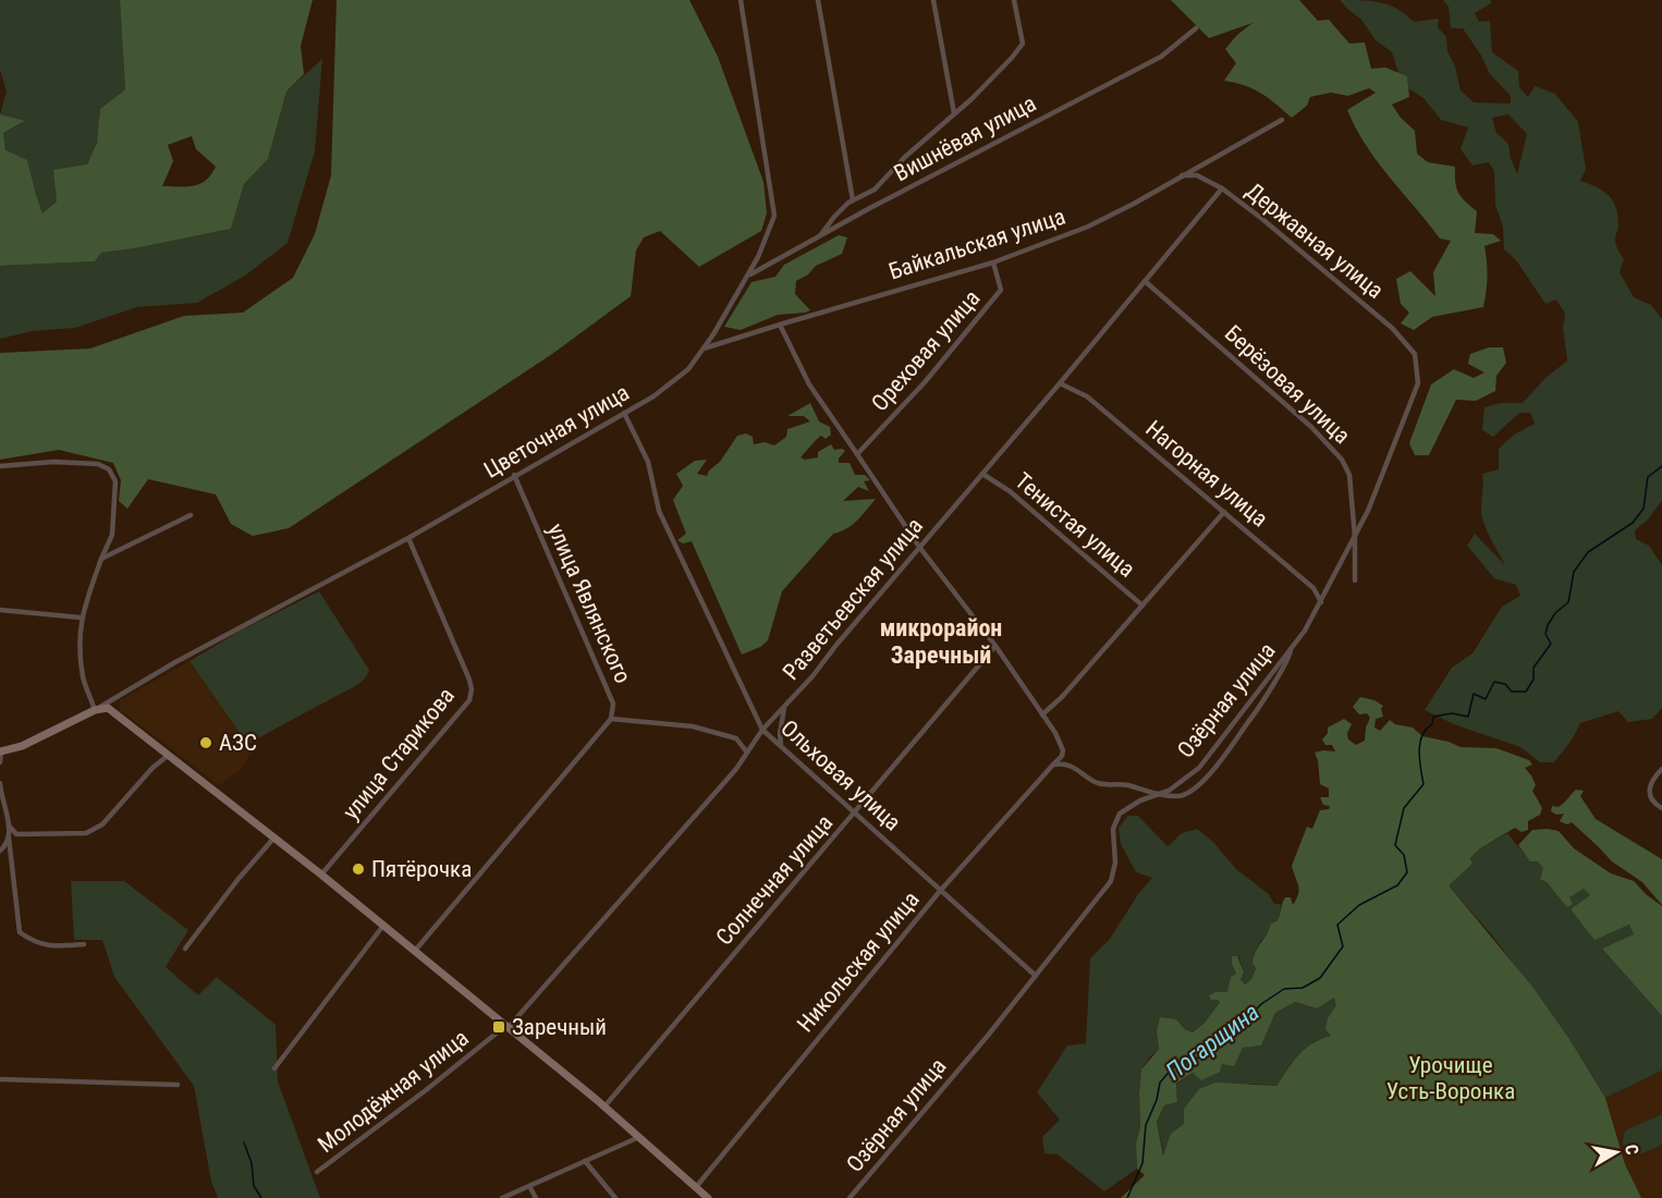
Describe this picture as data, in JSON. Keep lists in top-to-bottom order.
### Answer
{
  "streets": {
    "street": [
      "Вишнёвая улица",
      "Державная улица",
      "Байкальская улица",
      "Ореховая улица",
      "Берёзовая улица",
      "Цветочная улица",
      "Нагорная улица",
      "Тенистая улица",
      "Разветьевская улица",
      "улица Являнского",
      "Озёрная улица",
      "улица Старикова",
      "Ольховая улица",
      "Солнечная улица",
      "Никольская улица",
      "Молодёжная улица"
    ]
  },
  "crossings": [
    ["Вишнёвая улица", "Цветочная улица"],
    ["Державная улица", "Байкальская улица"],
    ["Державная улица", "Разветьевская улица"],
    ["Державная улица", "Озёрная улица"],
    ["Байкальская улица", "Ореховая улица"],
    ["Байкальская улица", "Цветочная улица"],
    ["Берёзовая улица", "Разветьевская улица"],
    ["Берёзовая улица", "Озёрная улица"],
    ["Цветочная улица", "улица Являнского"],
    ["Цветочная улица", "улица Старикова"],
    ["Цветочная улица", "Ольховая улица"],
    ["Нагорная улица", "Разветьевская улица"],
    ["Нагорная улица", "Озёрная улица"],
    ["Тенистая улица", "Разветьевская улица"],
    ["Разветьевская улица", "Ольховая улица"],
    ["Разветьевская улица", "Молодёжная улица"],
    ["Озёрная улица", "Ольховая улица"],
    ["Ольховая улица", "Солнечная улица"],
    ["Ольховая улица", "Никольская улица"]
  ],
  "districts": ["микрорайон Заречный"],
  "water": ["Погарщина"],
  "parks": ["Урочище Усть-Воронка"],
  "places": {
    "other": ["АЗС", "Пятёрочка"],
    "transit": ["Заречный"]
  },
  "north": "right"
}
